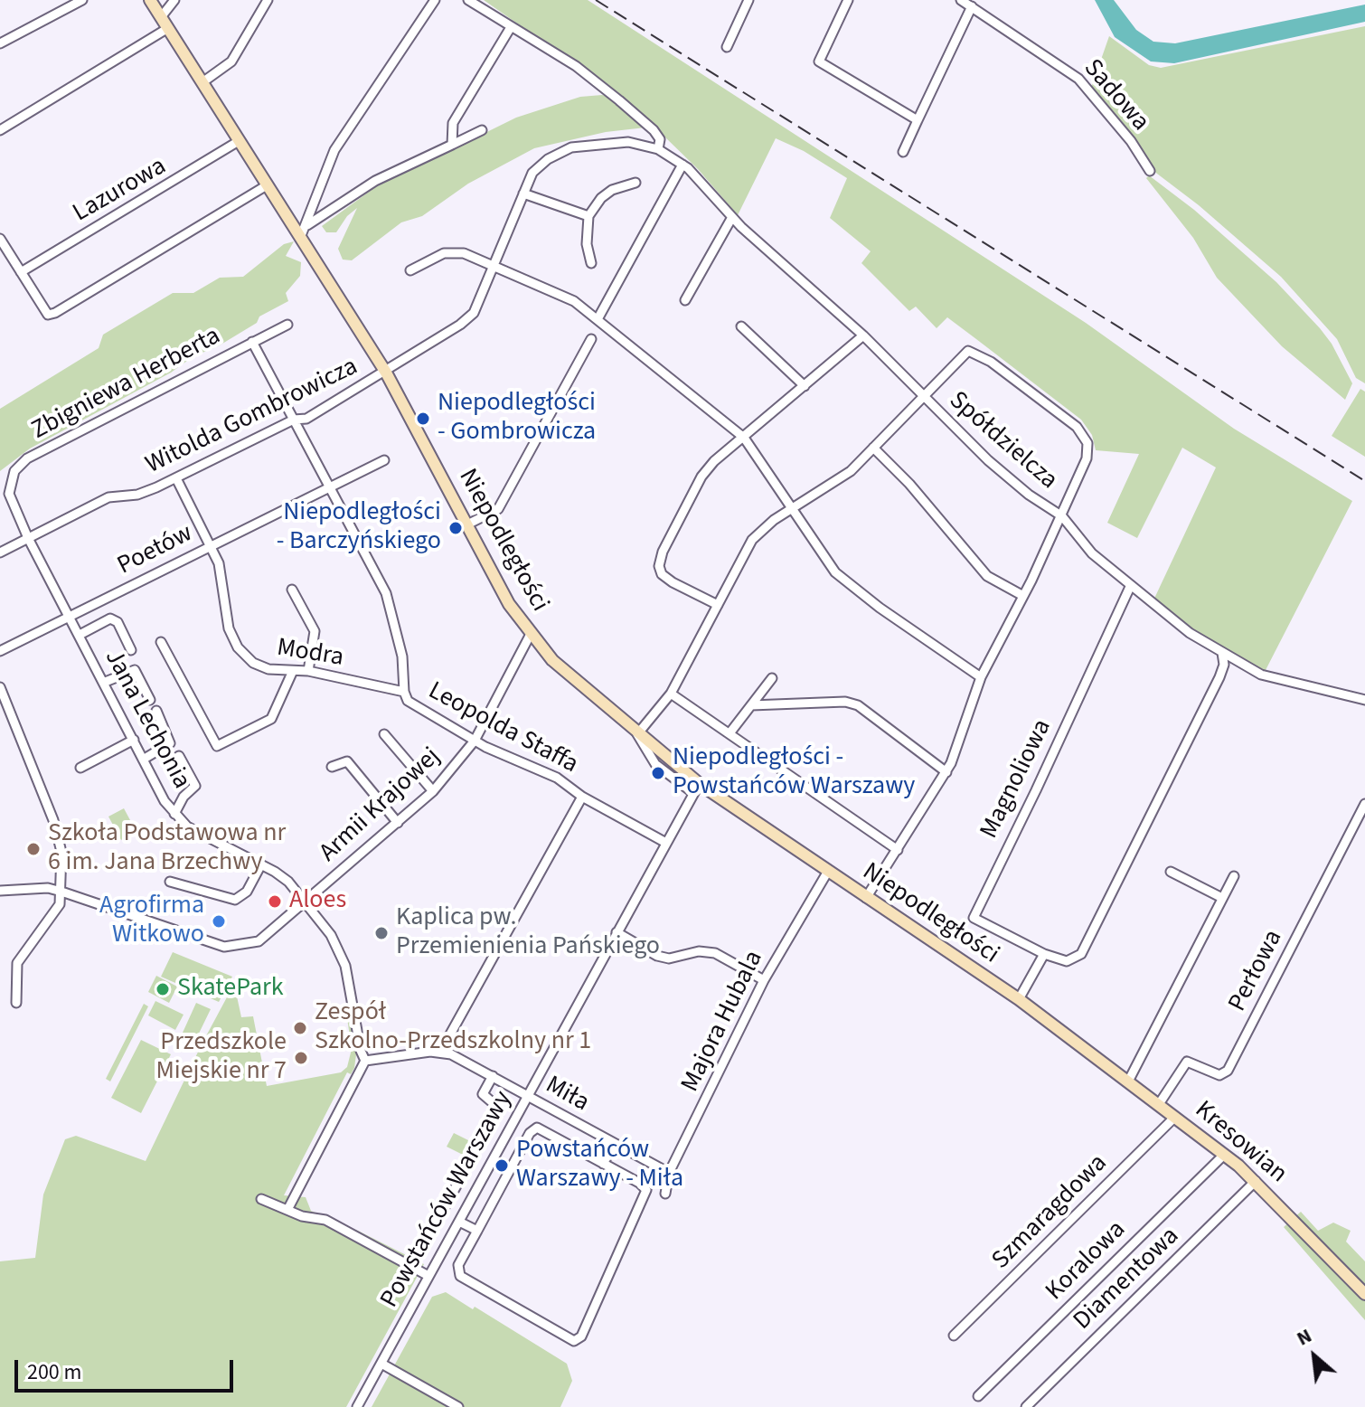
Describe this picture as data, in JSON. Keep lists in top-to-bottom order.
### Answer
{
  "streets": {
    "street": [
      "Sadowa",
      "Lazurowa",
      "Zbigniewa Herberta",
      "Witolda Gombrowicza",
      "Spółdzielcza",
      "Niepodległości",
      "Poetów",
      "Modra",
      "Jana Lechonia",
      "Leopolda Staffa",
      "Magnoliowa",
      "Armii Krajowej",
      "Perłowa",
      "Majora Hubala",
      "Miła",
      "Kresowian",
      "Powstańców Warszawy",
      "Szmaragdowa",
      "Koralowa",
      "Diamentowa"
    ]
  },
  "crossings": [
    ["Lazurowa", "Niepodległości"],
    ["Zbigniewa Herberta", "Witolda Gombrowicza"],
    ["Zbigniewa Herberta", "Poetów"],
    ["Zbigniewa Herberta", "Jana Lechonia"],
    ["Zbigniewa Herberta", "Leopolda Staffa"],
    ["Witolda Gombrowicza", "Spółdzielcza"],
    ["Witolda Gombrowicza", "Niepodległości"],
    ["Witolda Gombrowicza", "Leopolda Staffa"],
    ["Spółdzielcza", "Magnoliowa"],
    ["Niepodległości", "Armii Krajowej"],
    ["Niepodległości", "Majora Hubala"],
    ["Niepodległości", "Kresowian"],
    ["Niepodległości", "Powstańców Warszawy"],
    ["Poetów", "Modra"],
    ["Poetów", "Jana Lechonia"],
    ["Poetów", "Leopolda Staffa"],
    ["Modra", "Leopolda Staffa"],
    ["Jana Lechonia", "Armii Krajowej"],
    ["Leopolda Staffa", "Armii Krajowej"],
    ["Leopolda Staffa", "Powstańców Warszawy"],
    ["Perłowa", "Kresowian"],
    ["Majora Hubala", "Miła"],
    ["Miła", "Powstańców Warszawy"],
    ["Kresowian", "Szmaragdowa"],
    ["Kresowian", "Koralowa"],
    ["Kresowian", "Diamentowa"]
  ],
  "places": [
    "Niepodległości - Gombrowicza",
    "Niepodległości - Barczyńskiego",
    "Niepodległości - Powstańców Warszawy",
    "Szkoła Podstawowa nr 6 im. Jana Brzechwy",
    "Aloes",
    "Agrofirma Witkowo",
    "Kaplica pw. Przemienienia Pańskiego",
    "SkatePark",
    "Zespół Szkolno-Przedszkolny nr 1",
    "Przedszkole Miejskie nr 7",
    "Powstańców Warszawy - Miła"
  ],
  "scale_bar": "200 m",
  "north": "top left"
}
